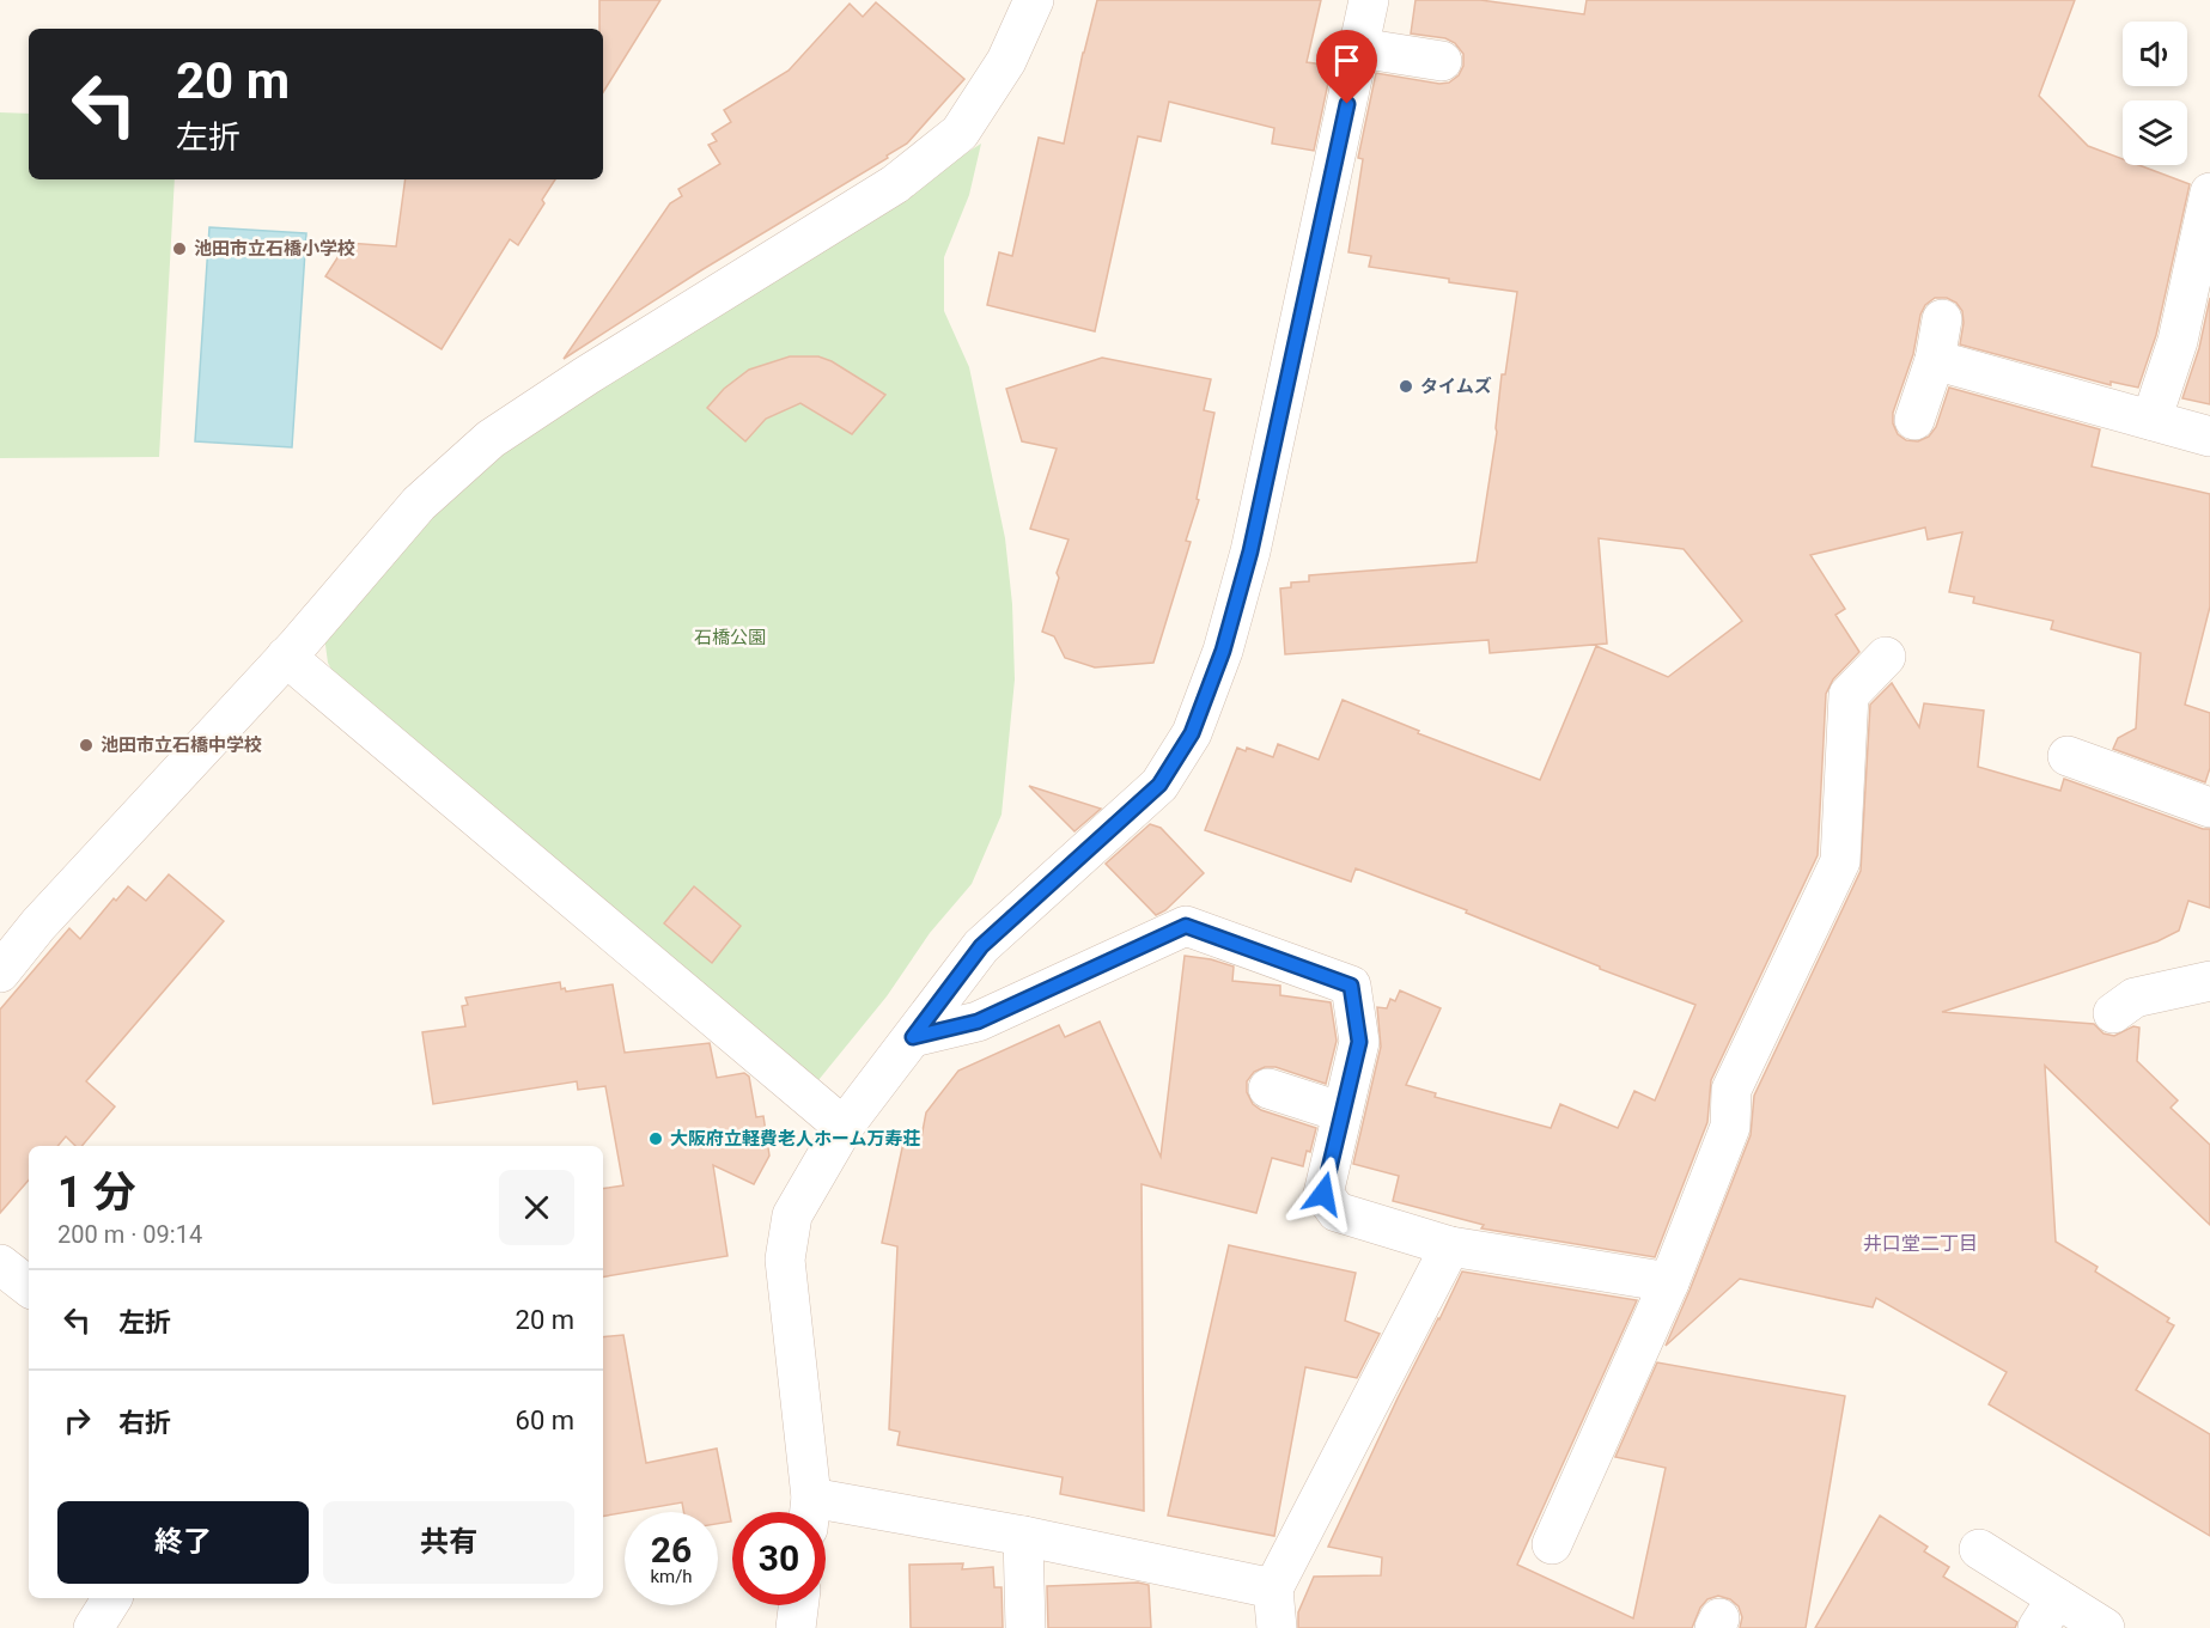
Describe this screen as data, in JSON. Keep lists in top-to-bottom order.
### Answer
{
  "districts": ["井口堂二丁目"],
  "parks": ["石橋公園"],
  "places": [
    "池田市立石橋小学校",
    "タイムズ",
    "池田市立石橋中学校",
    "大阪府立軽費老人ホーム万寿荘"
  ],
  "page": {
    "turn": ["20 m", "左折"],
    "heading": ["1 分", "200 m · 09:14"],
    "list": [
      {
        "name": "左折",
        "value": "20 m"
      },
      {
        "name": "右折",
        "value": "60 m"
      }
    ],
    "buttons": ["終了", "共有"],
    "speed": "26 km/h",
    "limit": "30"
  }
}
